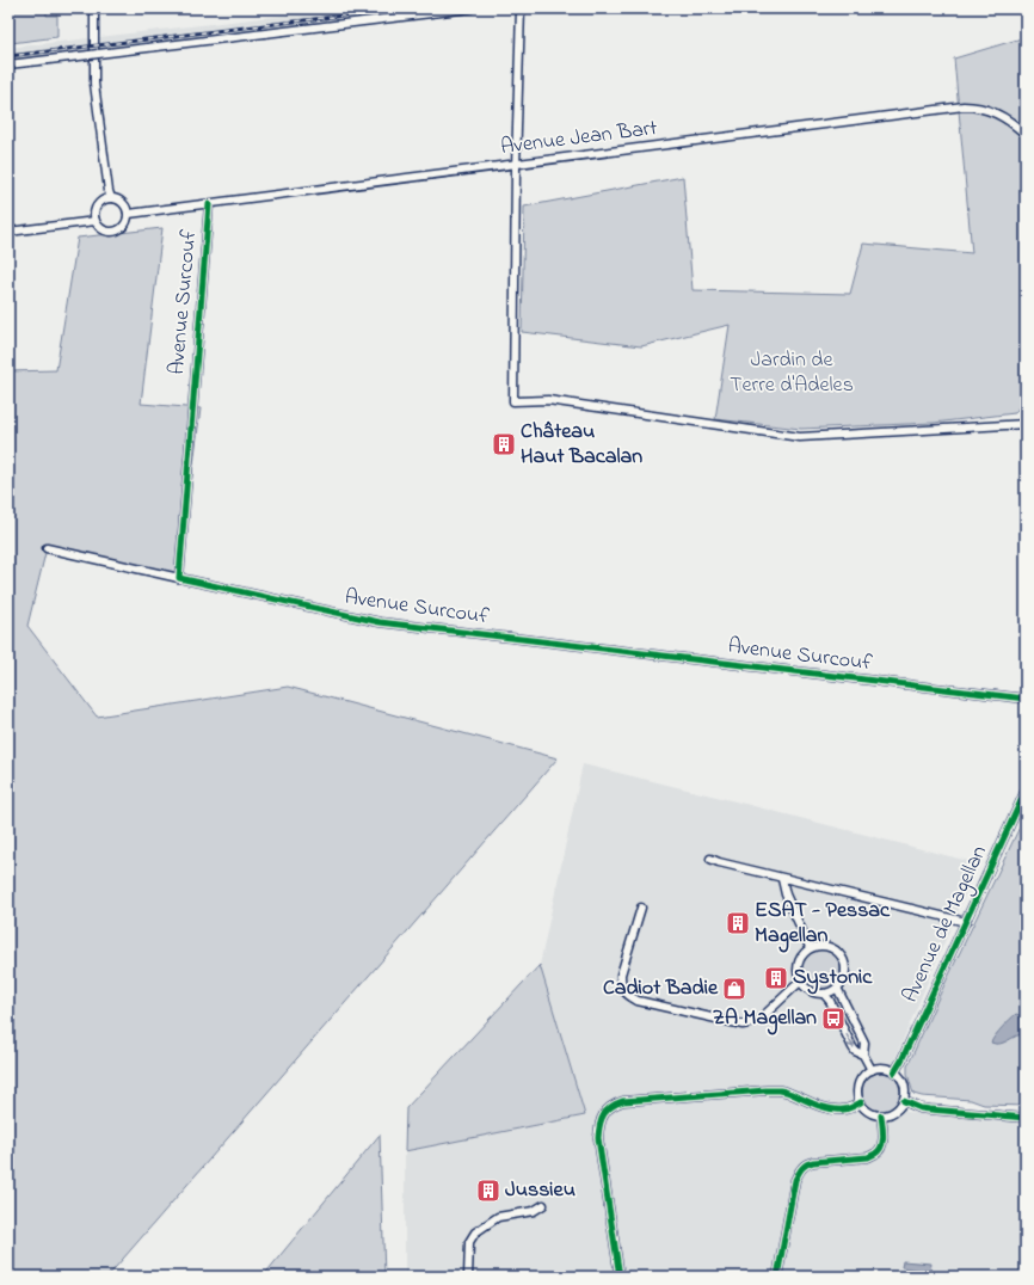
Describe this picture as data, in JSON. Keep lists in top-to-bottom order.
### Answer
{
  "streets": {
    "street": ["Avenue Jean Bart", "Avenue Surcouf", "Avenue de Magellan"]
  },
  "crossings": [
    ["Avenue Jean Bart", "Avenue Surcouf"]
  ],
  "parks": ["Jardin de Terre d'Adeles"],
  "places": {
    "building": [
      "Château Haut Bacalan",
      "ESAT - Pessac Magellan",
      "Systonic",
      "Jussieu"
    ],
    "shop": ["Cadiot Badie"],
    "bus stop": ["ZA Magellan"]
  }
}
